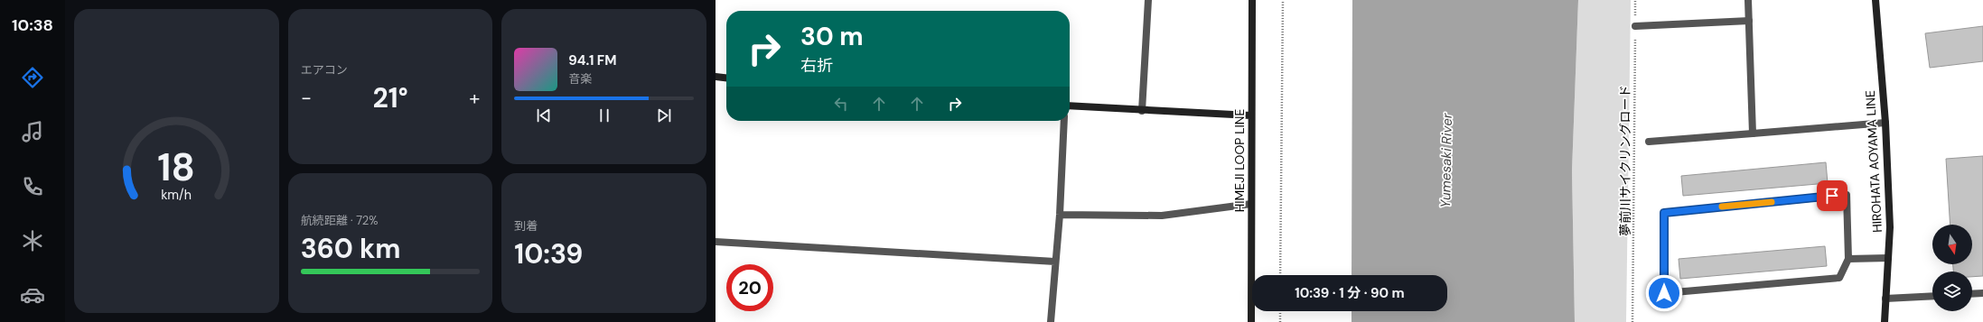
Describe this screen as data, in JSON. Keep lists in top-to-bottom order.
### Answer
{
  "streets": {
    "main road": ["HIMEJI LOOP LINE", "HIROHATA AOYAMA LINE"],
    "path": ["夢前川サイクリングロード"]
  },
  "water": ["Yumesaki River"],
  "north": "bottom",
  "page": {
    "tabs": "10:38",
    "tile": [
      "エアコン",
      ["航続距離 · 72%", "360 km"],
      ["到着", "10:39"]
    ],
    "turn": ["30 m", "右折"],
    "song": ["94.1 FM", "音楽"],
    "heat": ["−", "21°", "+"],
    "limit": "20",
    "trip": "10:39 · 1 分 · 90 m",
    "gauge": ["18", "km/h"]
  }
}
